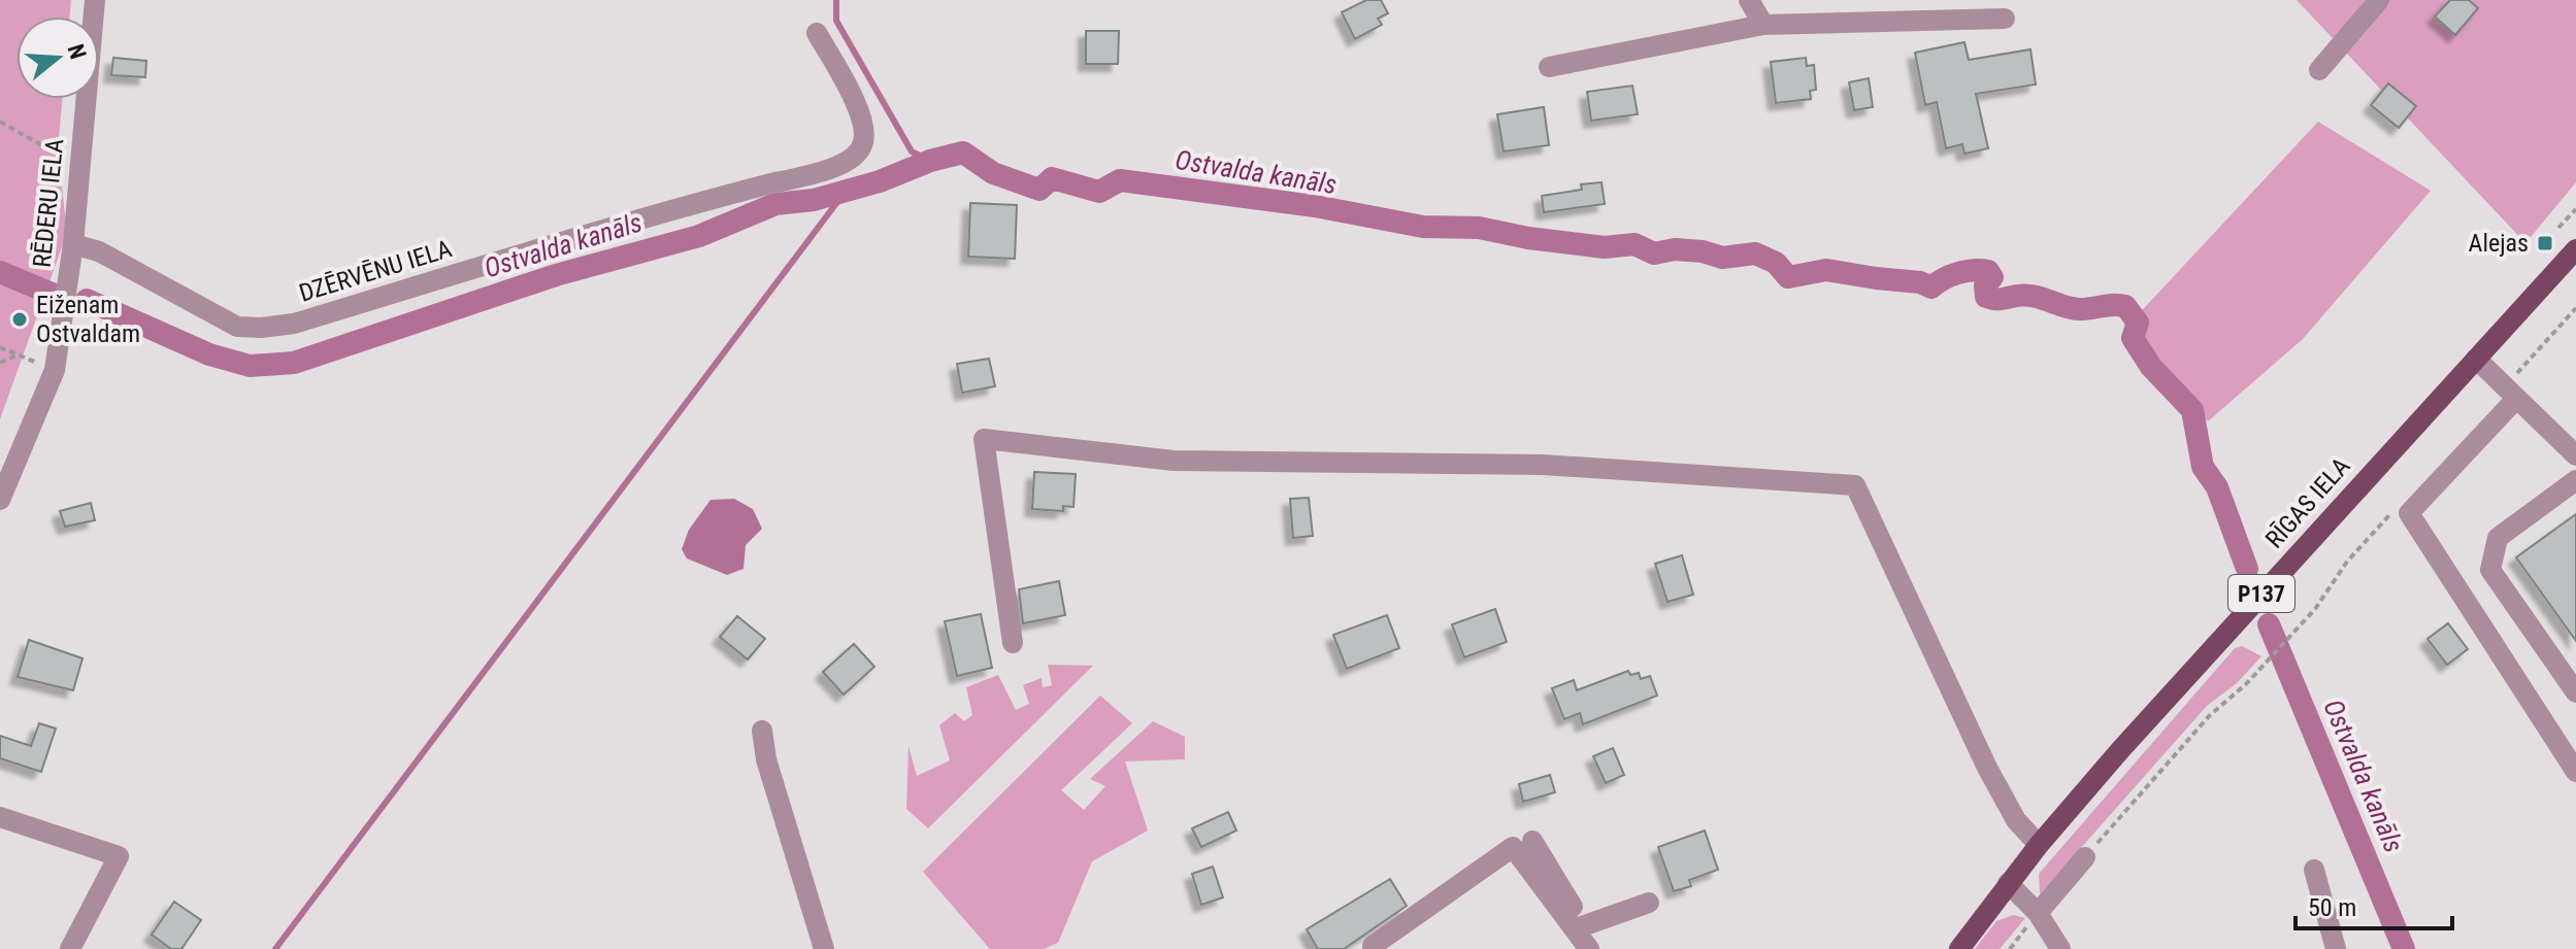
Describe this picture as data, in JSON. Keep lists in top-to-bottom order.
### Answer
{
  "streets": {
    "main road": ["RĪGAS IELA", "P137"],
    "street": ["RĒDERU IELA", "DZĒRVĒNU IELA"]
  },
  "crossings": [
    ["RĒDERU IELA", "DZĒRVĒNU IELA"]
  ],
  "water": ["Ostvalda kanāls"],
  "places": {
    "transit": ["Alejas"],
    "other": ["Eiženam Ostvaldam"]
  },
  "scale_bar": "50 m",
  "north": "right"
}
